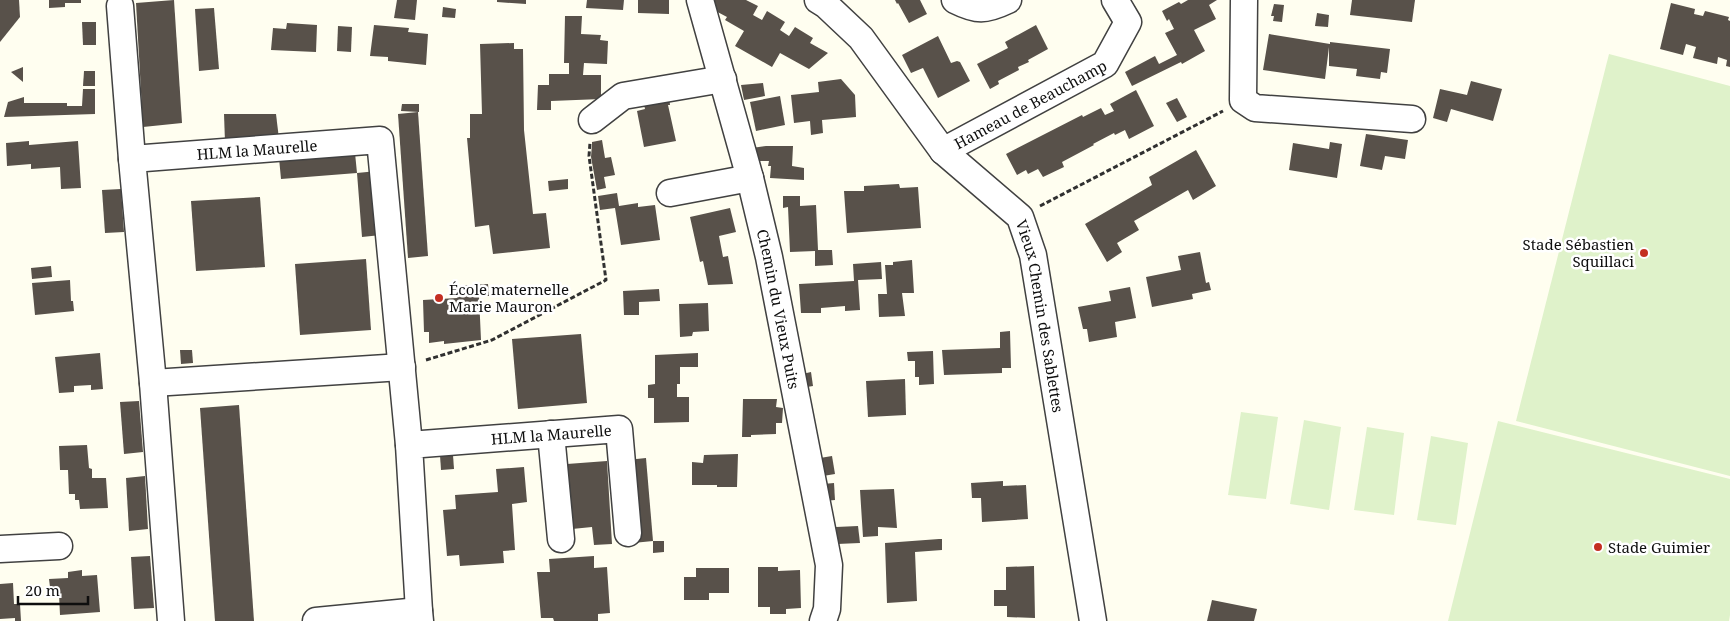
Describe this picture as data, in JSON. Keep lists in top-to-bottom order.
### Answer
{
  "streets": {
    "street": [
      "Hameau de Beauchamp",
      "HLM la Maurelle",
      "Chemin du Vieux Puits",
      "Vieux Chemin des Sablettes"
    ]
  },
  "crossings": [
    ["Hameau de Beauchamp", "Vieux Chemin des Sablettes"]
  ],
  "places": ["Stade Sébastien Squillaci", "École maternelle Marie Mauron", "Stade Guimier"],
  "scale_bar": "20 m"
}
